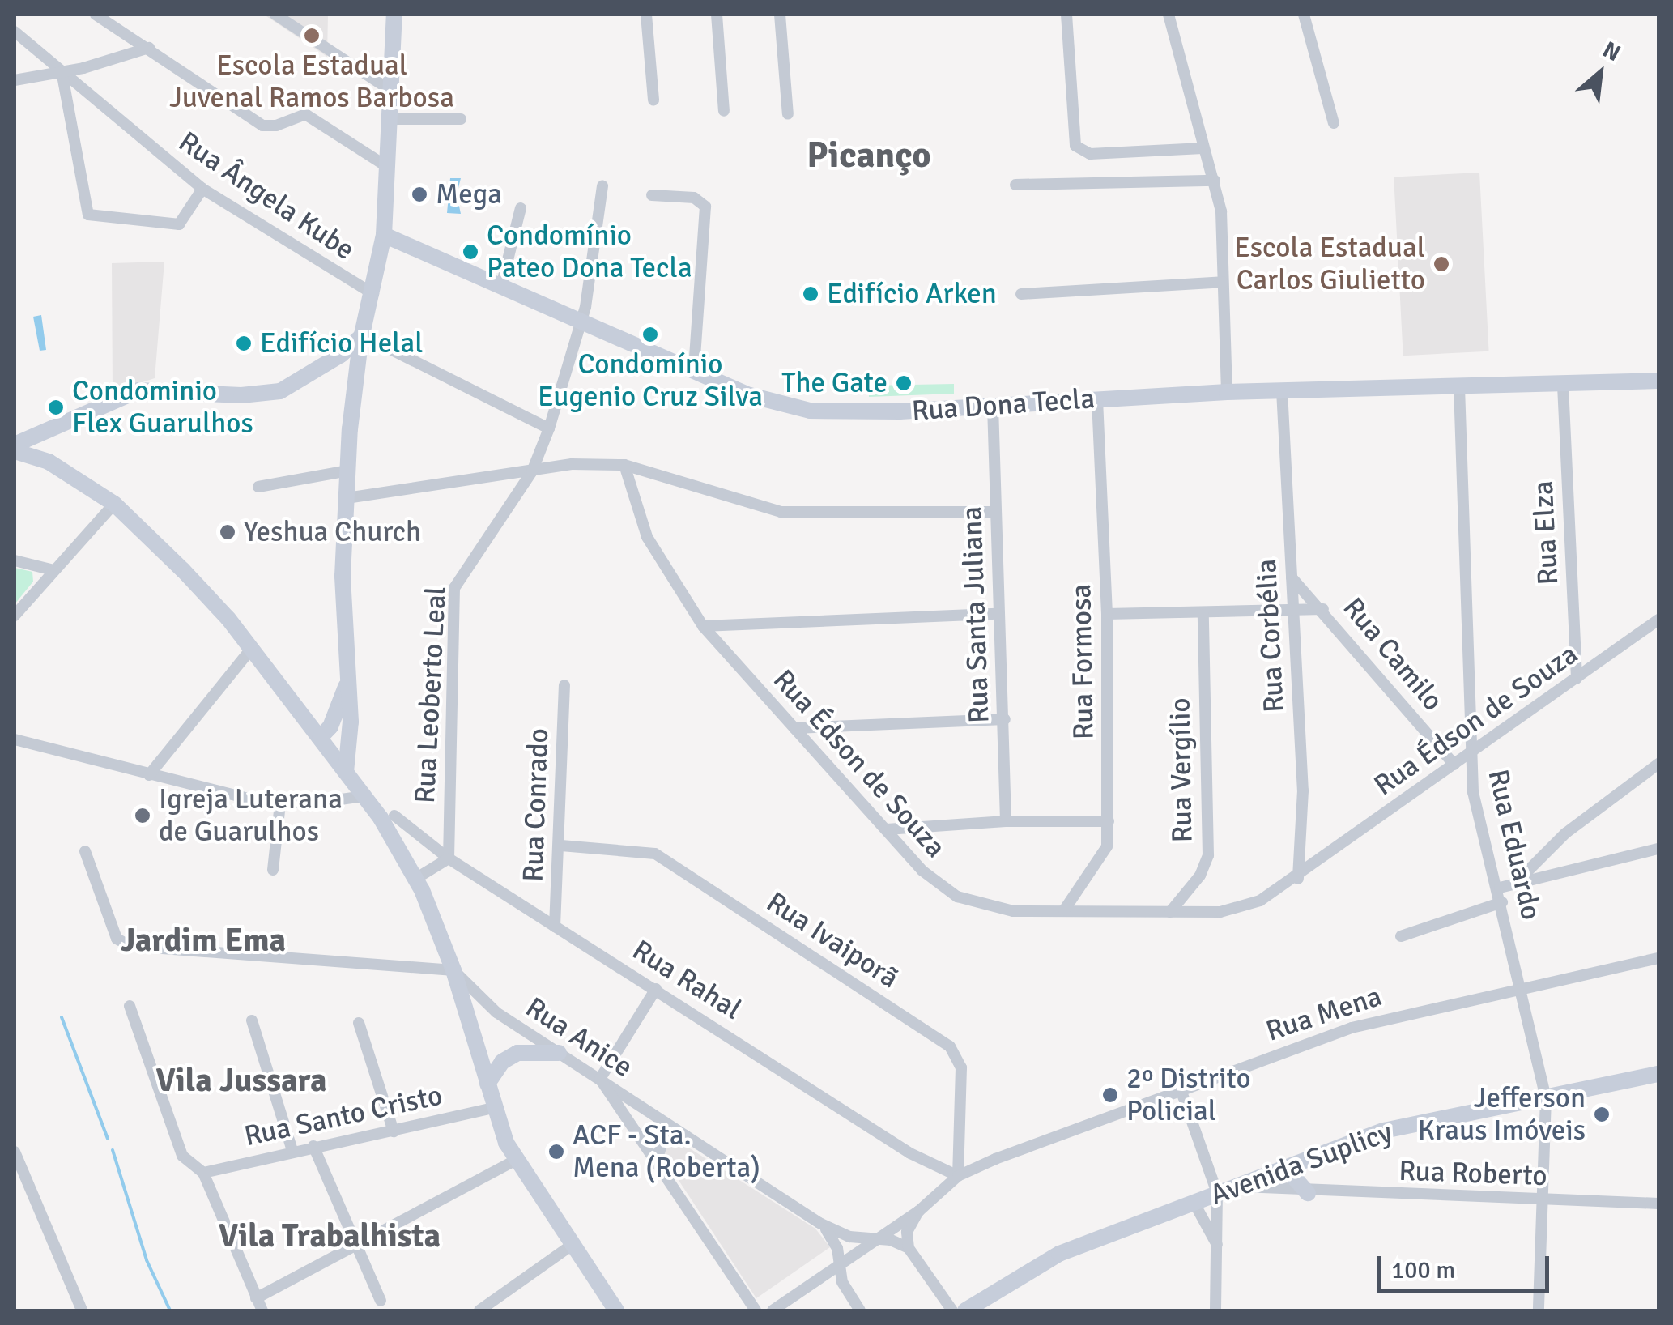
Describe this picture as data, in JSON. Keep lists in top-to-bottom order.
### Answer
{
  "streets": {
    "street": [
      "Rua Ângela Kube",
      "Rua Dona Tecla",
      "Rua Elza",
      "Rua Santa Juliana",
      "Rua Corbélia",
      "Rua Camilo",
      "Rua Formosa",
      "Rua Leoberto Leal",
      "Rua Édson de Souza",
      "Rua Vergílio",
      "Rua Conrado",
      "Rua Eduardo",
      "Rua Ivaiporã",
      "Rua Rahal",
      "Rua Mena",
      "Rua Anice",
      "Rua Santo Cristo",
      "Avenida Suplicy",
      "Rua Roberto"
    ]
  },
  "crossings": [
    ["Rua Dona Tecla", "Rua Elza"],
    ["Rua Dona Tecla", "Rua Santa Juliana"],
    ["Rua Dona Tecla", "Rua Corbélia"],
    ["Rua Dona Tecla", "Rua Formosa"],
    ["Rua Dona Tecla", "Rua Leoberto Leal"],
    ["Rua Dona Tecla", "Rua Eduardo"],
    ["Rua Elza", "Rua Édson de Souza"],
    ["Rua Corbélia", "Rua Camilo"],
    ["Rua Corbélia", "Rua Édson de Souza"],
    ["Rua Camilo", "Rua Édson de Souza"],
    ["Rua Formosa", "Rua Édson de Souza"],
    ["Rua Leoberto Leal", "Rua Rahal"],
    ["Rua Édson de Souza", "Rua Vergílio"],
    ["Rua Édson de Souza", "Rua Eduardo"],
    ["Rua Conrado", "Rua Ivaiporã"],
    ["Rua Conrado", "Rua Rahal"],
    ["Rua Eduardo", "Rua Mena"],
    ["Rua Eduardo", "Avenida Suplicy"],
    ["Rua Eduardo", "Rua Roberto"],
    ["Rua Ivaiporã", "Rua Rahal"],
    ["Rua Ivaiporã", "Rua Mena"],
    ["Rua Rahal", "Rua Mena"],
    ["Rua Mena", "Rua Anice"],
    ["Avenida Suplicy", "Rua Roberto"]
  ],
  "districts": [
    "Picanço",
    "Jardim Ema",
    "Vila Jussara",
    "Vila Trabalhista"
  ],
  "places": [
    "Escola Estadual Juvenal Ramos Barbosa",
    "Mega",
    "Condomínio Pateo Dona Tecla",
    "Escola Estadual Carlos Giulietto",
    "Edifício Arken",
    "Condomínio Eugenio Cruz Silva",
    "Edifício Helal",
    "The Gate",
    "Condominio Flex Guarulhos",
    "Yeshua Church",
    "Igreja Luterana de Guarulhos",
    "2º Distrito Policial",
    "Jefferson Kraus Imóveis",
    "ACF - Sta. Mena (Roberta)"
  ],
  "scale_bar": "100 m",
  "north": "top right"
}
